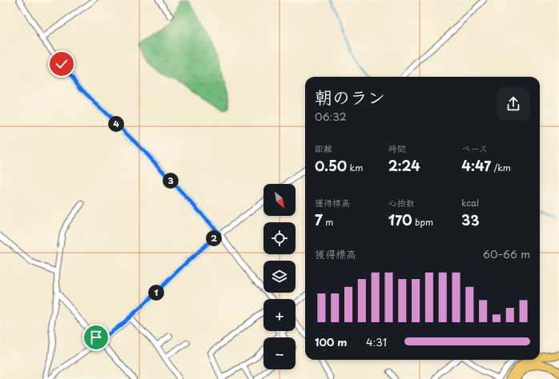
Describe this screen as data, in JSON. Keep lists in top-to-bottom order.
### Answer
{
  "north": "bottom right",
  "page": {
    "heading": ["朝のラン", "06:32"],
    "pins": [
      "4",
      "3",
      "2",
      "1"
    ],
    "stats": [
      ["距離", "0.50 km"],
      ["時間", "2:24"],
      ["ペース", "4:47 /km"],
      ["獲得標高", "7 m"],
      ["心拍数", "170 bpm"],
      ["kcal", "33"]
    ],
    "map_buttons": ["+", "−"],
    "chart": ["獲得標高", "60–66 m"],
    "list": [
      {
        "name": "100 m",
        "note": "4:31"
      }
    ]
  }
}
